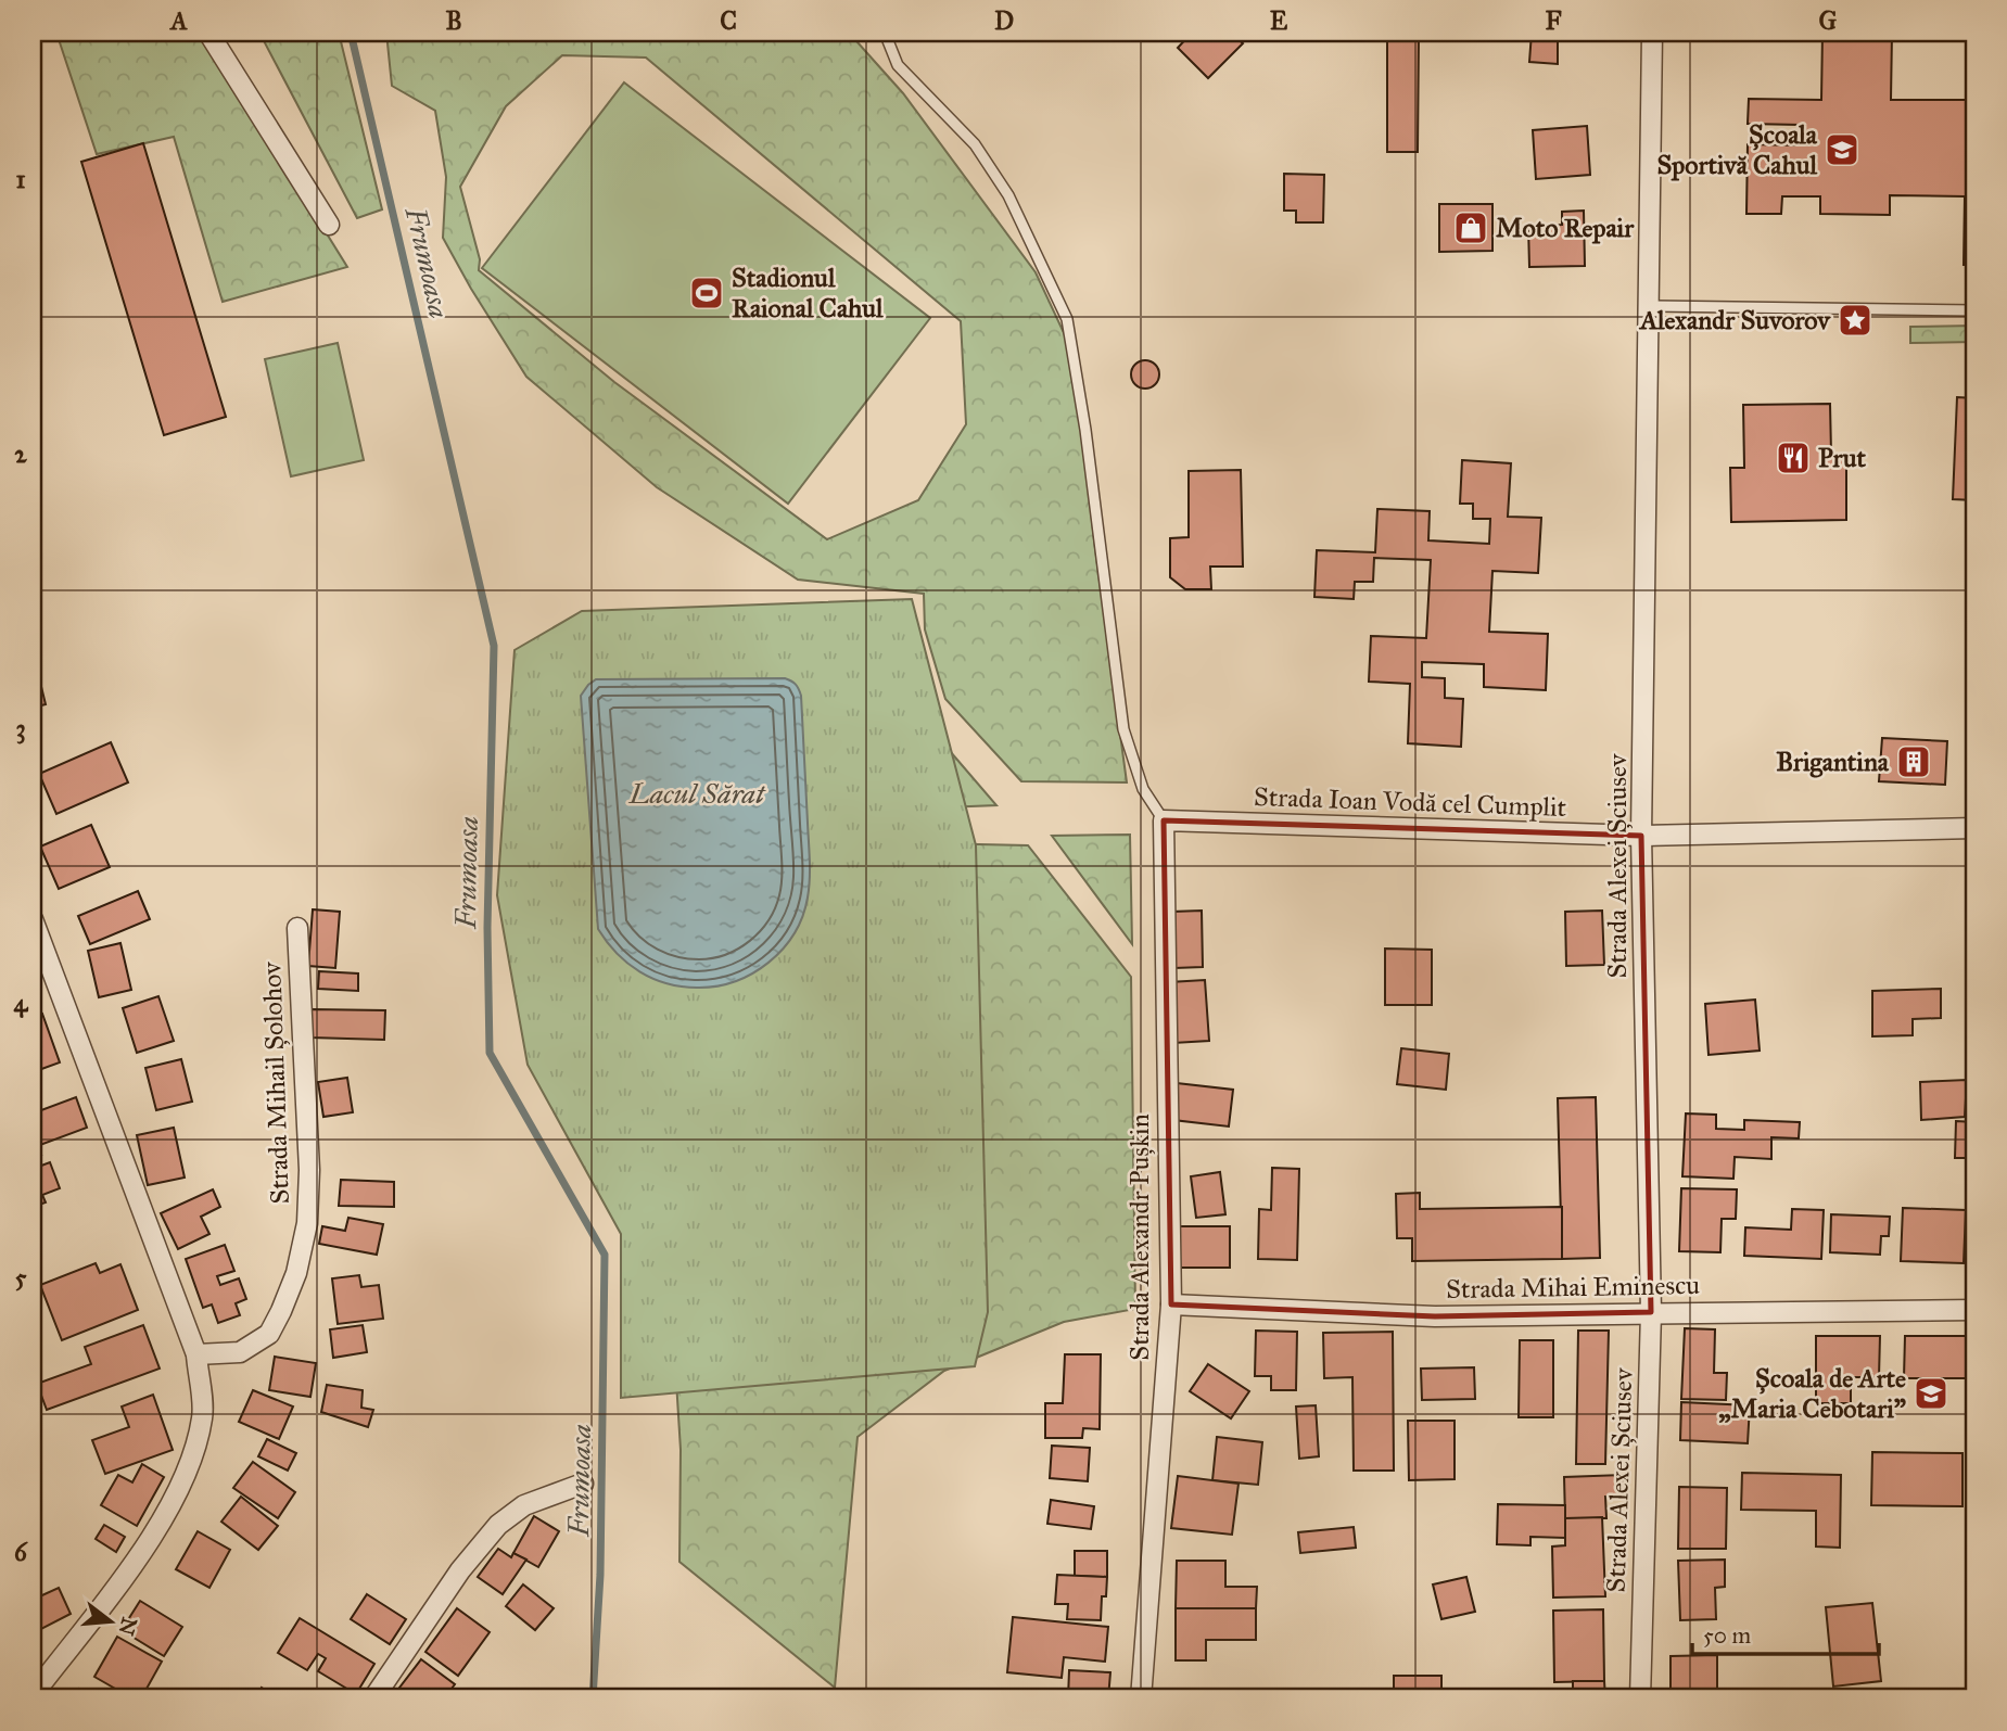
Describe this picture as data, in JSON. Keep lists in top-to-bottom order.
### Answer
{
  "streets": {
    "street": [
      "Strada Ioan Vodă cel Cumplit",
      "Strada Alexei Șciusev",
      "Strada Mihail Șolohov",
      "Strada Alexandr Pușkin",
      "Strada Mihai Eminescu"
    ]
  },
  "crossings": [
    ["Strada Ioan Vodă cel Cumplit", "Strada Alexei Șciusev"],
    ["Strada Ioan Vodă cel Cumplit", "Strada Alexandr Pușkin"],
    ["Strada Alexei Șciusev", "Strada Mihai Eminescu"],
    ["Strada Alexandr Pușkin", "Strada Mihai Eminescu"]
  ],
  "water": ["Frumoasa", "Lacul Sărat"],
  "places": {
    "school or university": ["Școala Sportivă Cahul", "Școala de Arte „Maria Cebotari”"],
    "shop": ["Moto Repair"],
    "sports": ["Stadionul Raional Cahul"],
    "place": ["Alexandr Suvorov"],
    "restaurant": ["Prut"],
    "building": ["Brigantina"]
  },
  "scale_bar": "50 m",
  "north": "right",
  "grid": {
    "columns": [
      "A",
      "B",
      "C",
      "D",
      "E",
      "F",
      "G"
    ],
    "rows": [
      "1",
      "2",
      "3",
      "4",
      "5",
      "6"
    ]
  }
}
